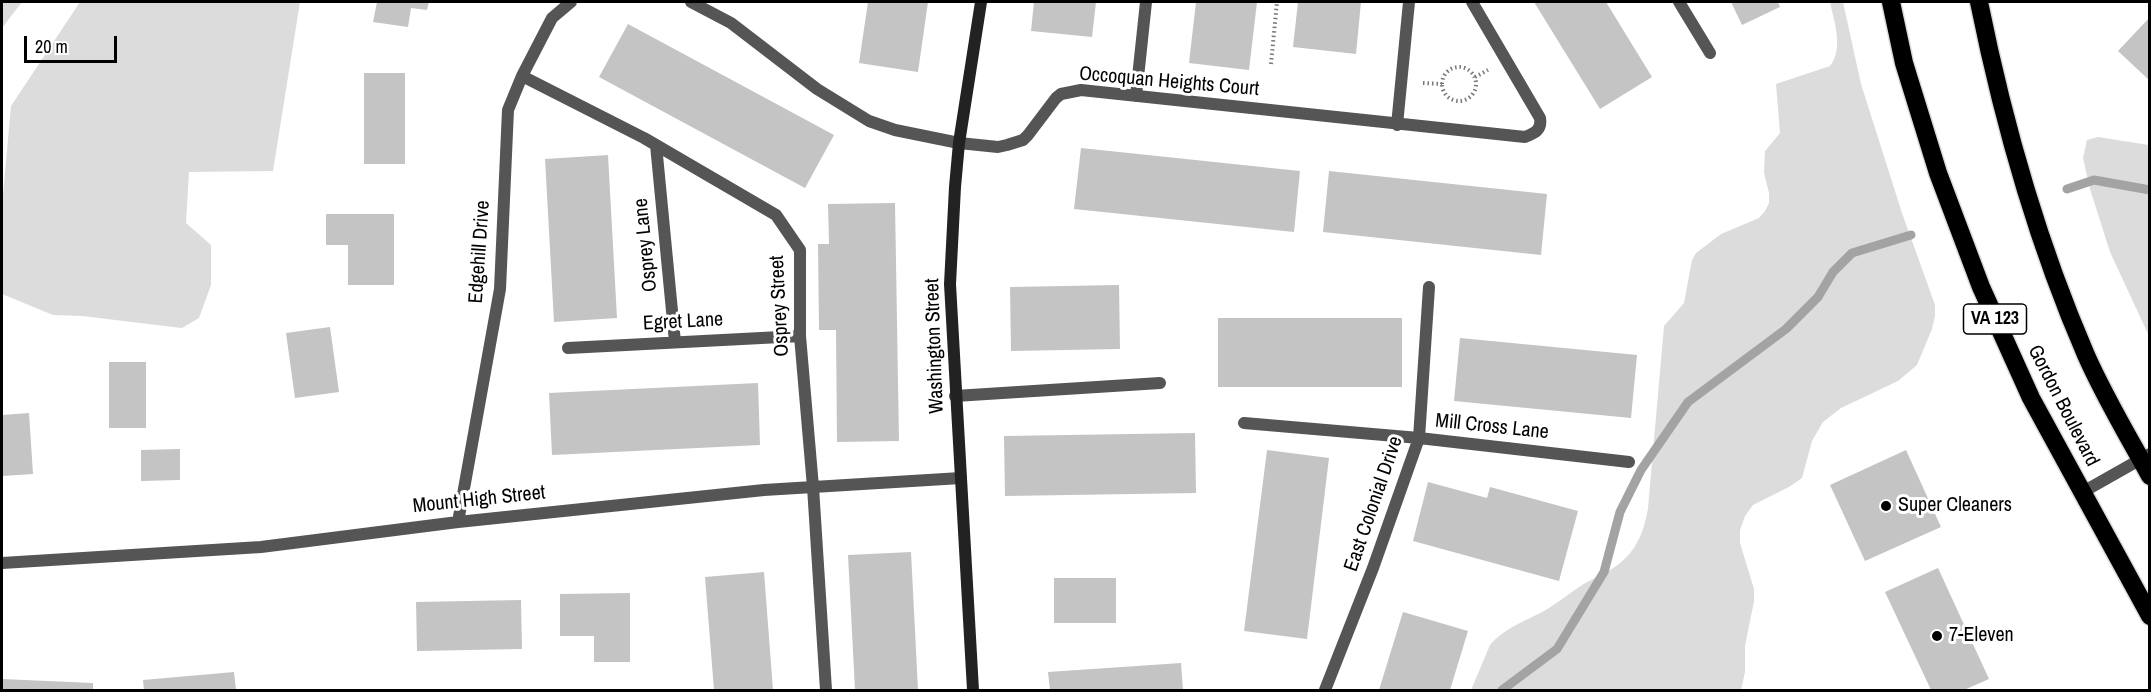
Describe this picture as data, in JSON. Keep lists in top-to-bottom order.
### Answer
{
  "streets": {
    "highway": ["VA 123", "Gordon Boulevard"],
    "street": [
      "Occoquan Heights Court",
      "Osprey Lane",
      "Edgehill Drive",
      "Osprey Street",
      "Egret Lane",
      "Washington Street",
      "Mill Cross Lane",
      "Mount High Street",
      "East Colonial Drive"
    ]
  },
  "crossings": [
    ["Occoquan Heights Court", "Washington Street"],
    ["Osprey Lane", "Osprey Street"],
    ["Osprey Lane", "Egret Lane"],
    ["Edgehill Drive", "Osprey Street"],
    ["Edgehill Drive", "Mount High Street"],
    ["Osprey Street", "Egret Lane"],
    ["Osprey Street", "Mount High Street"],
    ["Washington Street", "Mount High Street"],
    ["Mill Cross Lane", "East Colonial Drive"]
  ],
  "places": ["Super Cleaners", "7-Eleven"],
  "scale_bar": "20 m"
}
